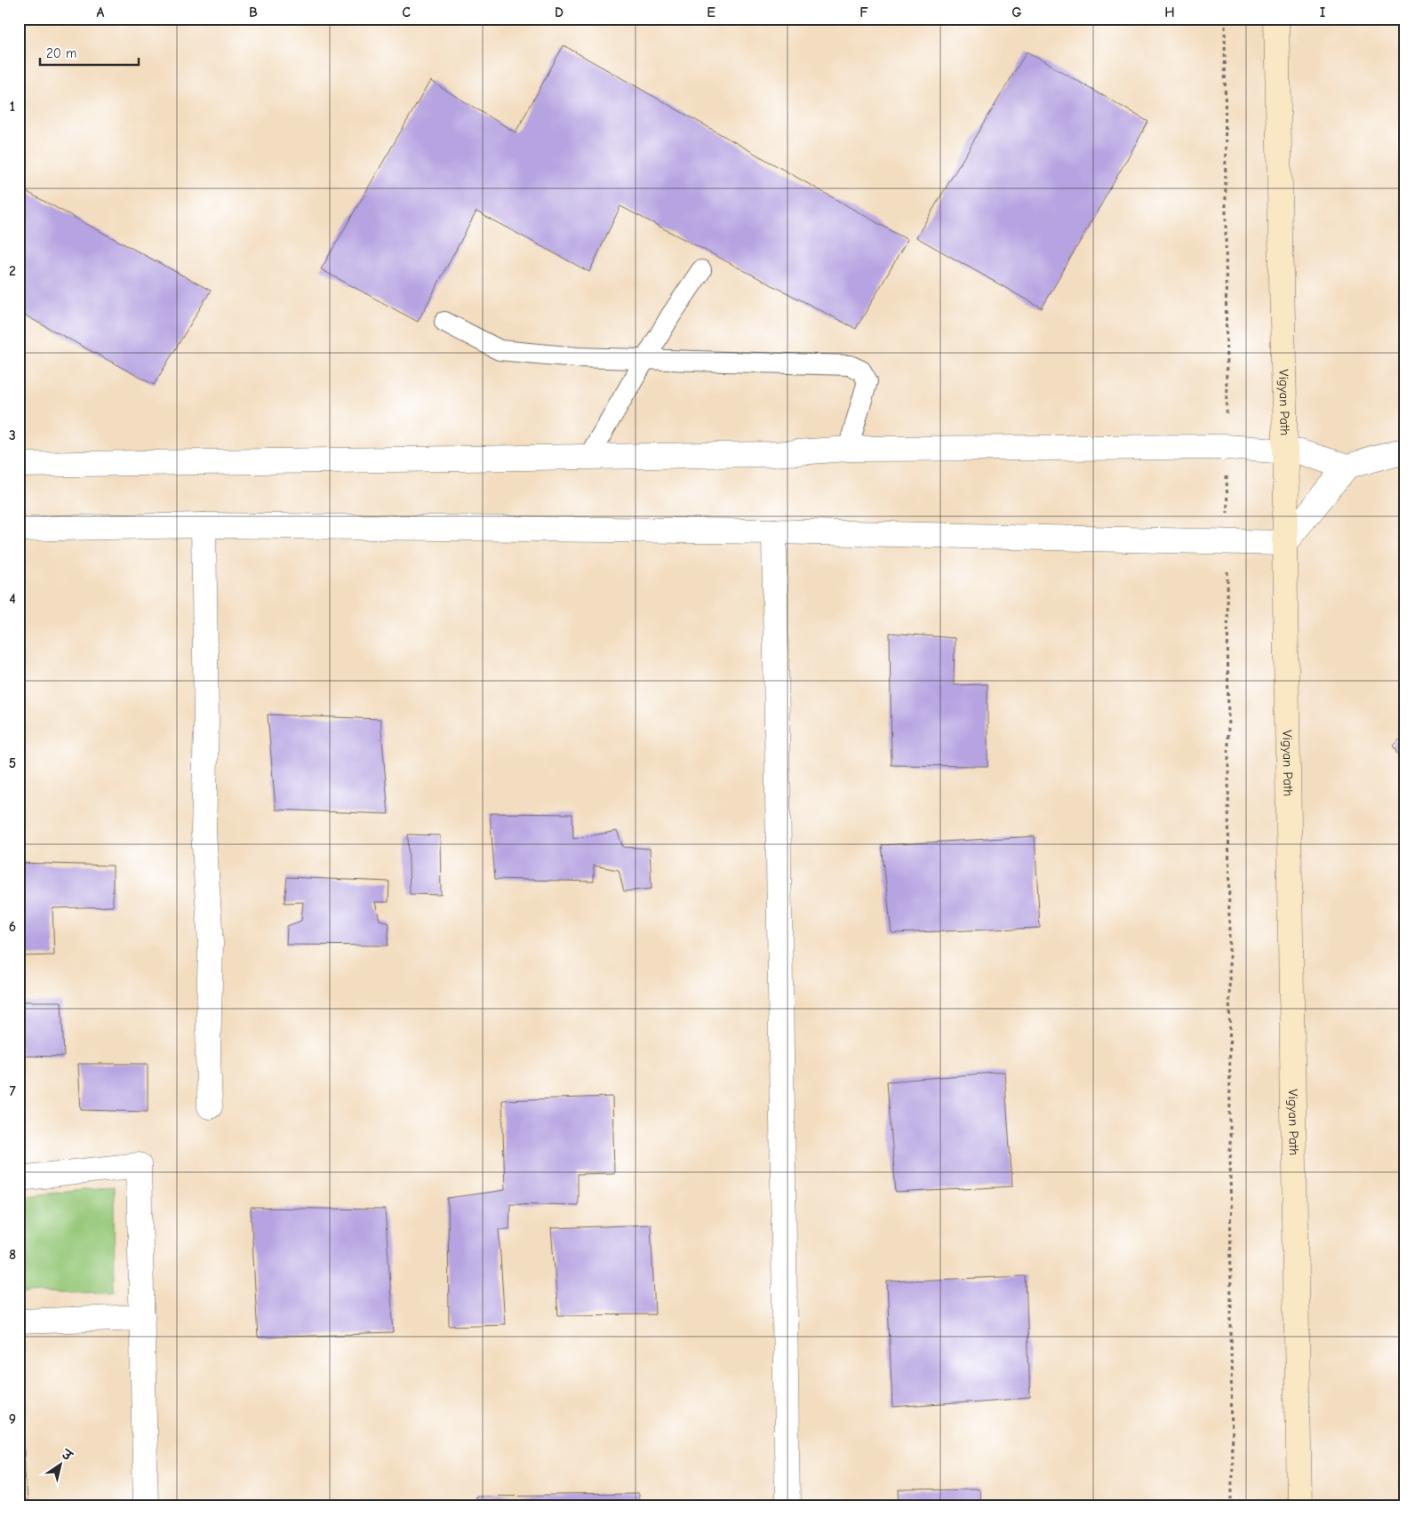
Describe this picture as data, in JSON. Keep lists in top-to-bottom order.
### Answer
{
  "streets": {
    "main road": ["Vigyan Path"]
  },
  "scale_bar": "20 m",
  "north": "top right",
  "grid": {
    "columns": [
      "A",
      "B",
      "C",
      "D",
      "E",
      "F",
      "G",
      "H",
      "I"
    ],
    "rows": [
      "1",
      "2",
      "3",
      "4",
      "5",
      "6",
      "7",
      "8",
      "9"
    ]
  }
}
